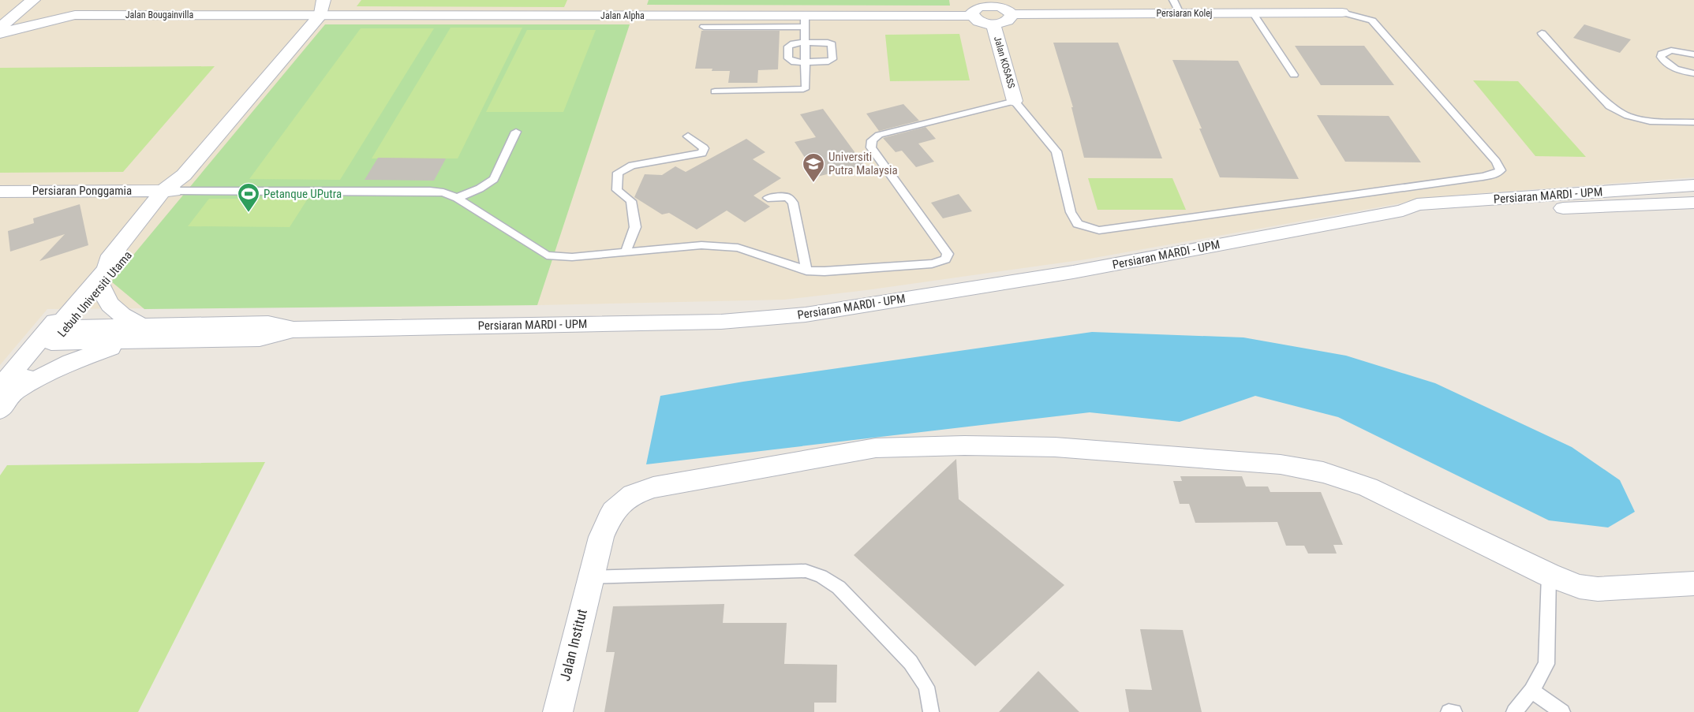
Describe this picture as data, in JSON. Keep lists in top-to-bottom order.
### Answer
{
  "streets": {
    "street": [
      "Persiaran Kolej",
      "Jalan Bougainvilla",
      "Jalan Alpha",
      "Jalan KOSASS",
      "Persiaran Ponggamia",
      "Persiaran MARDI - UPM",
      "Lebuh Universiti Utama",
      "Jalan Institut"
    ]
  },
  "crossings": [
    ["Jalan Bougainvilla", "Jalan Alpha"],
    ["Jalan Bougainvilla", "Lebuh Universiti Utama"],
    ["Jalan Alpha", "Lebuh Universiti Utama"],
    ["Persiaran Ponggamia", "Lebuh Universiti Utama"],
    ["Persiaran MARDI - UPM", "Lebuh Universiti Utama"]
  ],
  "places": {
    "school or university": ["Universiti Putra Malaysia"],
    "sports": ["Petanque UPutra"]
  }
}
